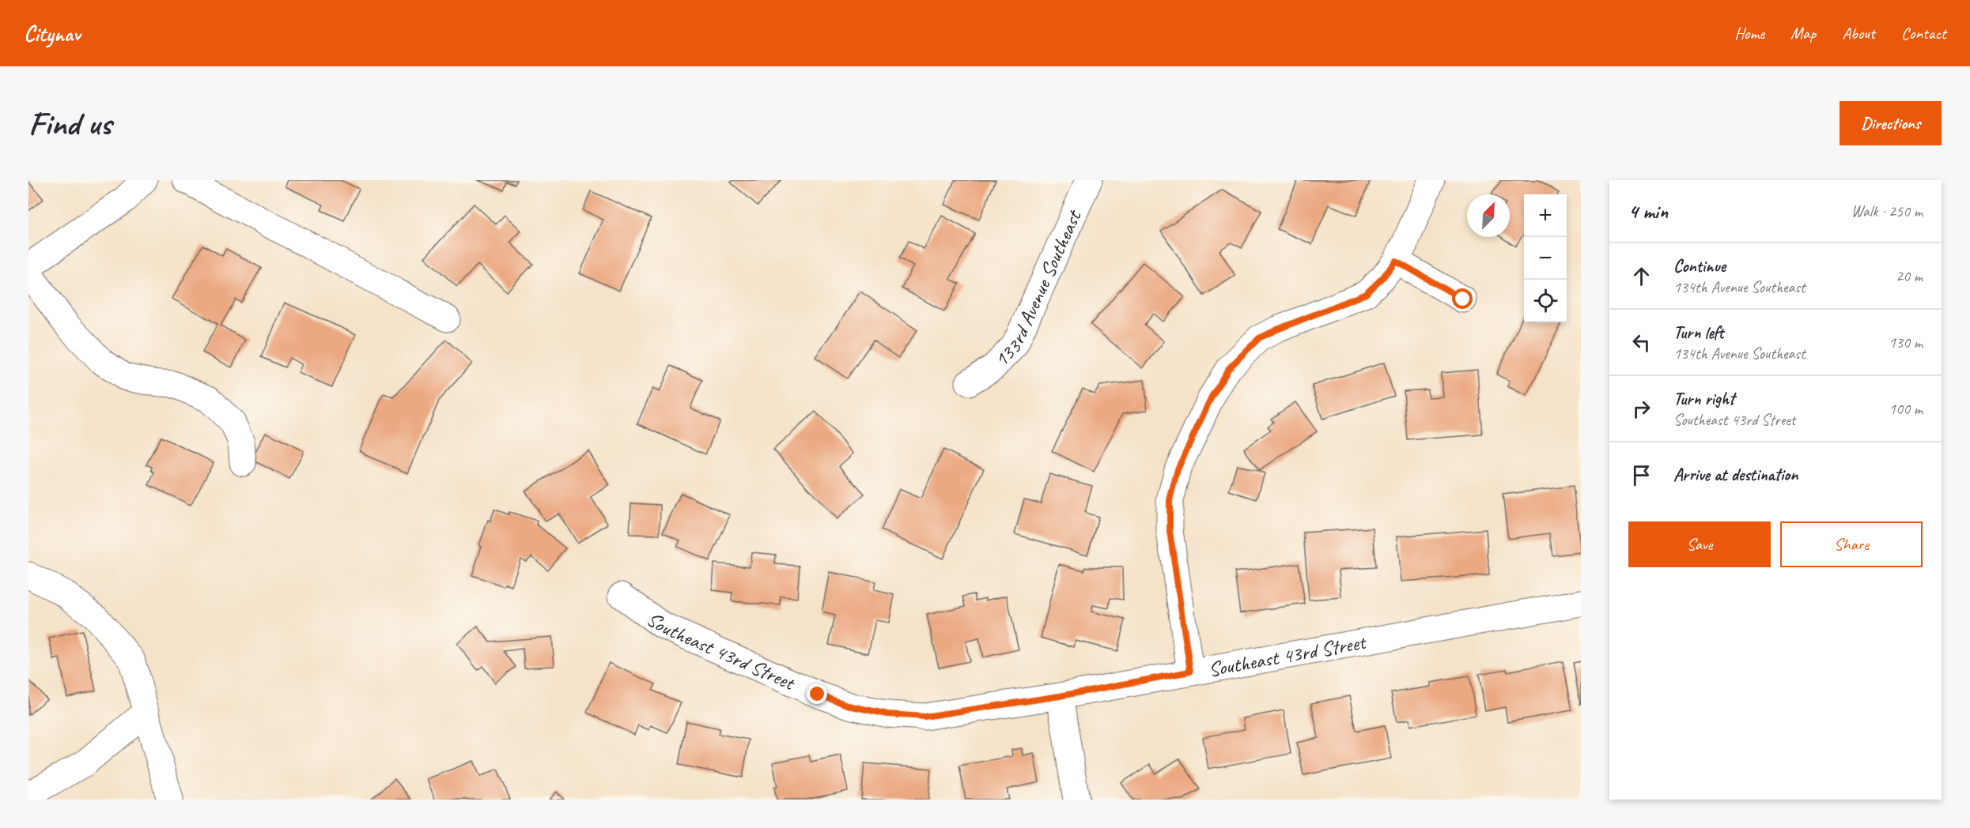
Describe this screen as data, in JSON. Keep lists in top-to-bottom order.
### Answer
{
  "streets": {
    "street": ["133rd Avenue Southeast", "Southeast 43rd Street"]
  },
  "north": "top right",
  "page": {
    "header": "Citynav",
    "nav": [
      "Home",
      "Map",
      "About",
      "Contact"
    ],
    "buttons": [
      "Directions",
      ["Save", "Share"]
    ],
    "title": "Find us",
    "heading": ["4 min", "Walk · 250 m"],
    "map_buttons": ["+", "−"],
    "list": [
      ["Continue", "134th Avenue Southeast", "20 m"],
      ["Turn left", "134th Avenue Southeast", "130 m"],
      ["Turn right", "Southeast 43rd Street", "100 m"],
      "Arrive at destination"
    ]
  }
}
